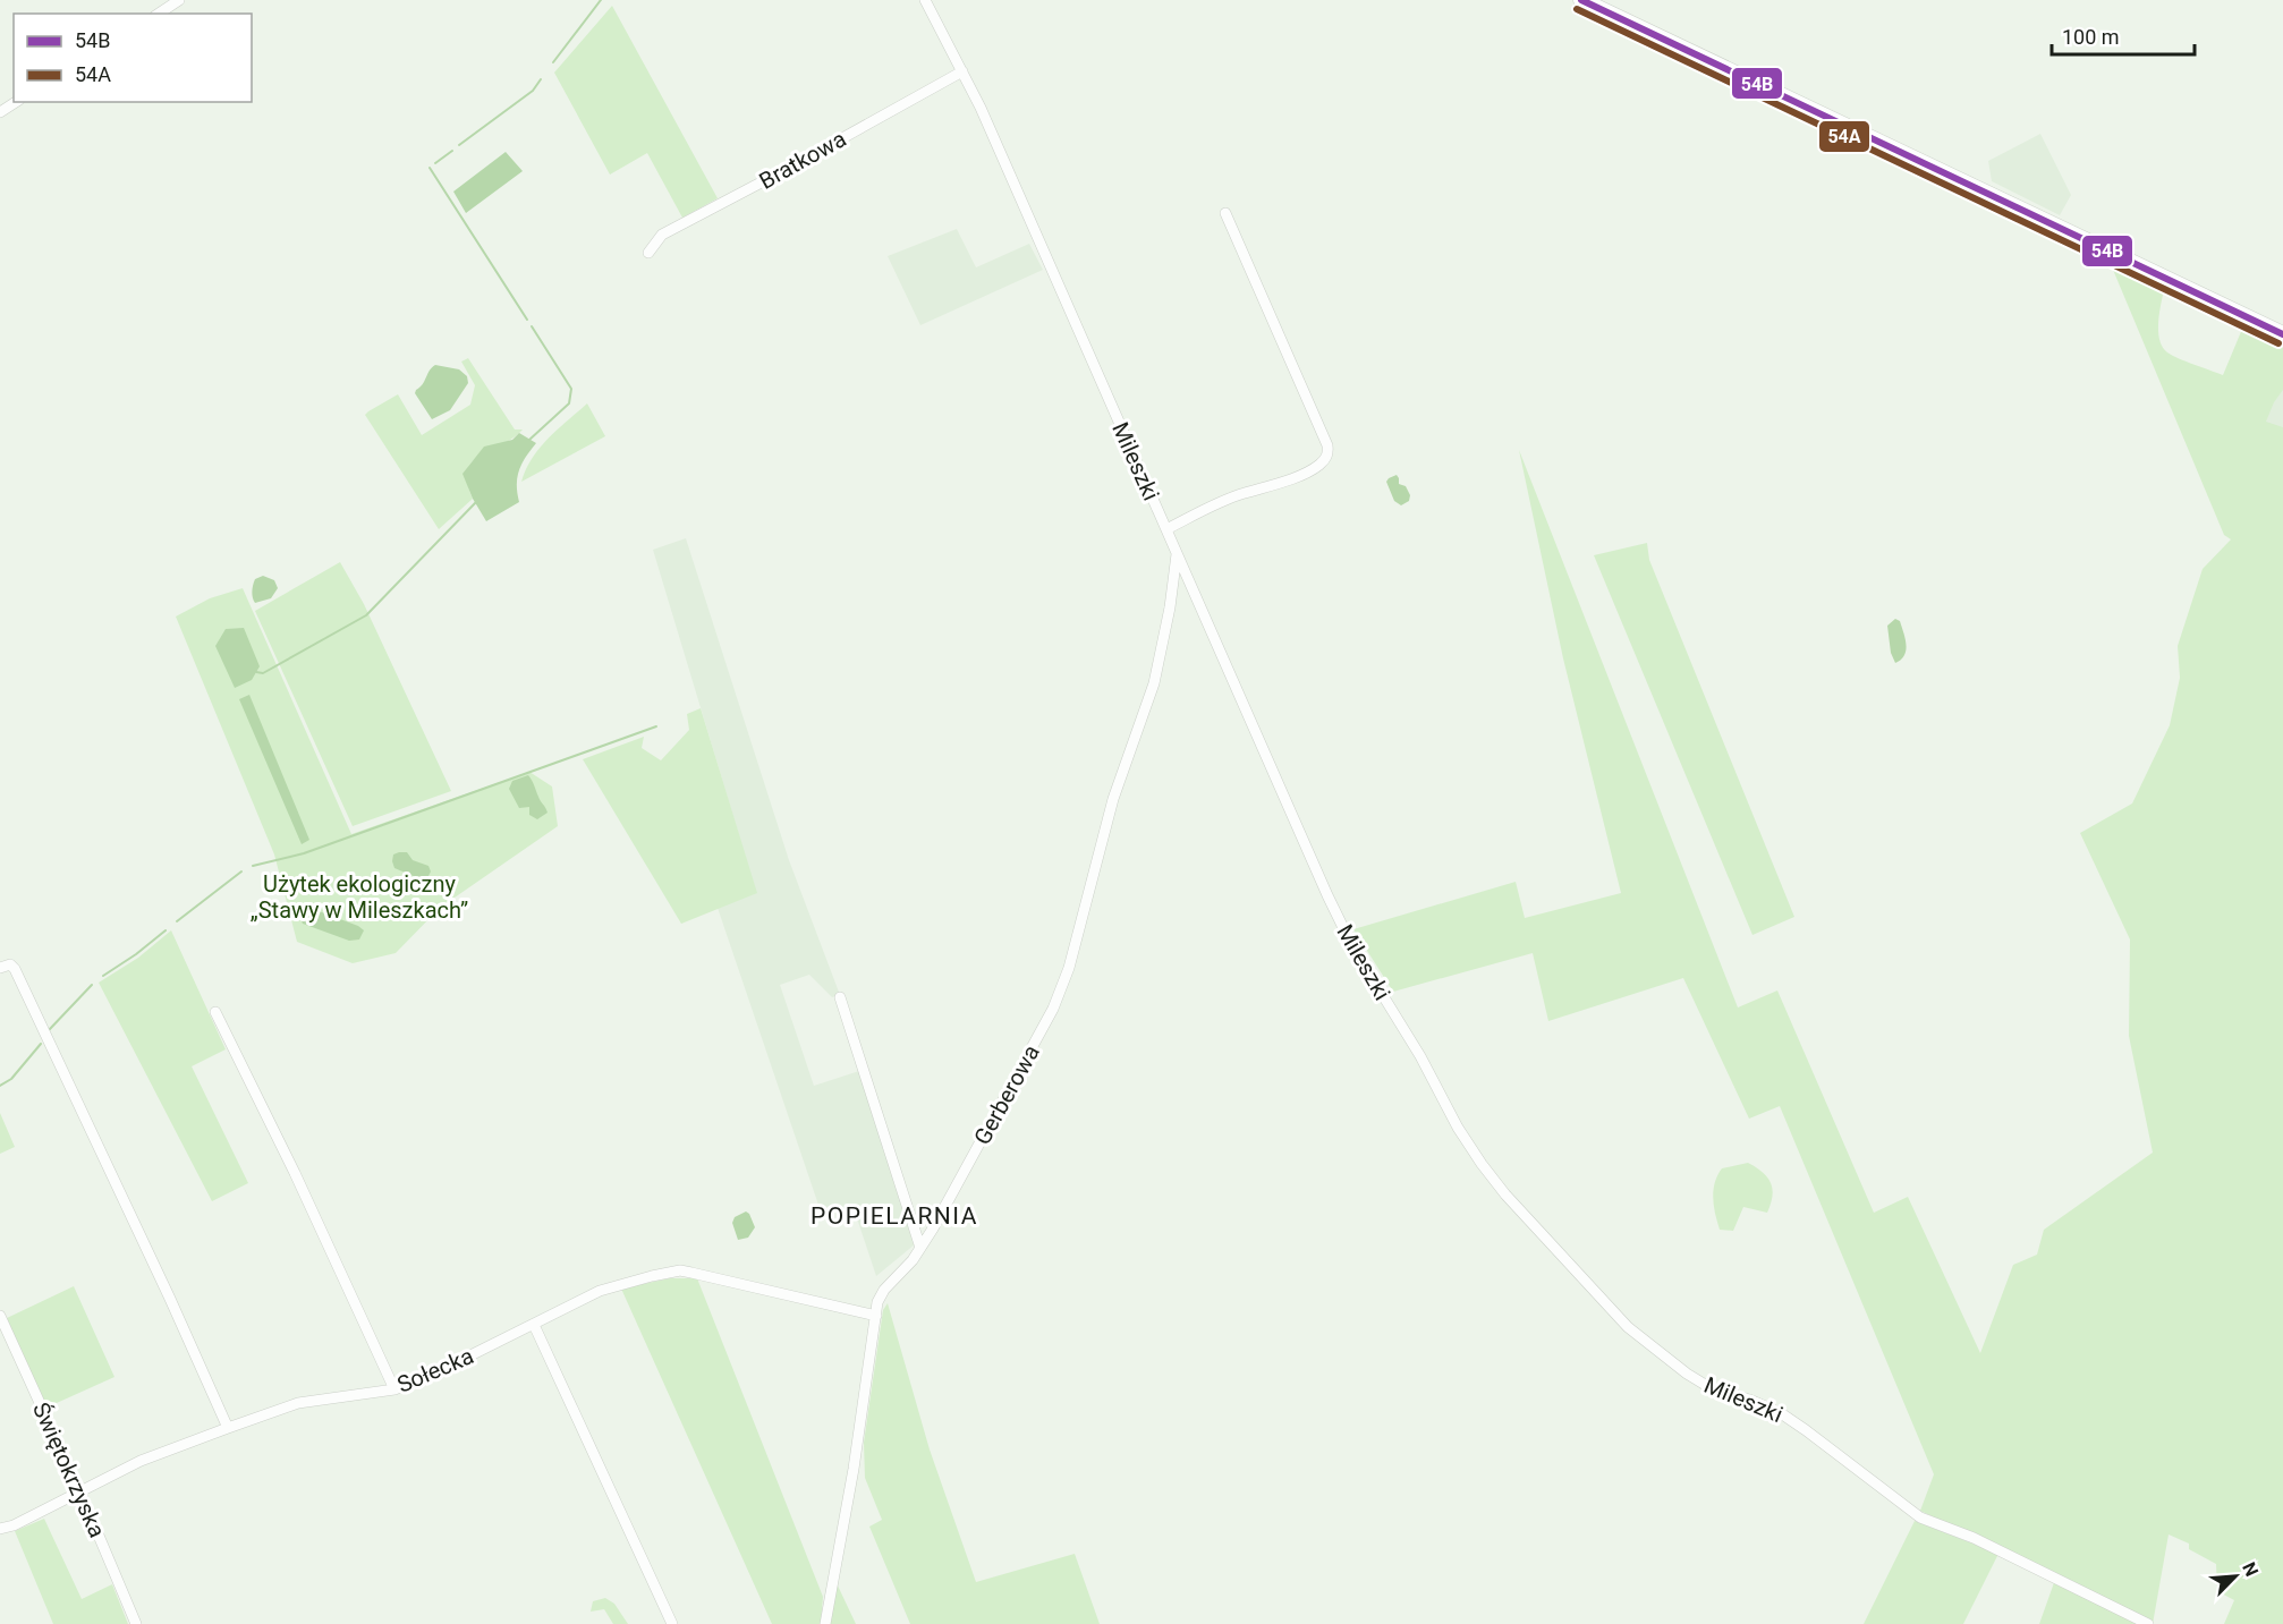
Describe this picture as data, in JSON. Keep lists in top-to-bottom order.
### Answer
{
  "streets": {
    "street": [
      "Bratkowa",
      "Mileszki",
      "Gerberowa",
      "Sołecka",
      "Świętokrzyska"
    ]
  },
  "crossings": [
    ["Bratkowa", "Mileszki"],
    ["Mileszki", "Gerberowa"],
    ["Gerberowa", "Sołecka"],
    ["Sołecka", "Świętokrzyska"]
  ],
  "districts": ["POPIELARNIA"],
  "parks": ["Użytek ekologiczny „Stawy w Mileszkach”"],
  "lines": ["transit line 54B", "transit line 54A"],
  "legend": ["54B", "54A"],
  "scale_bar": "100 m",
  "north": "top right"
}
